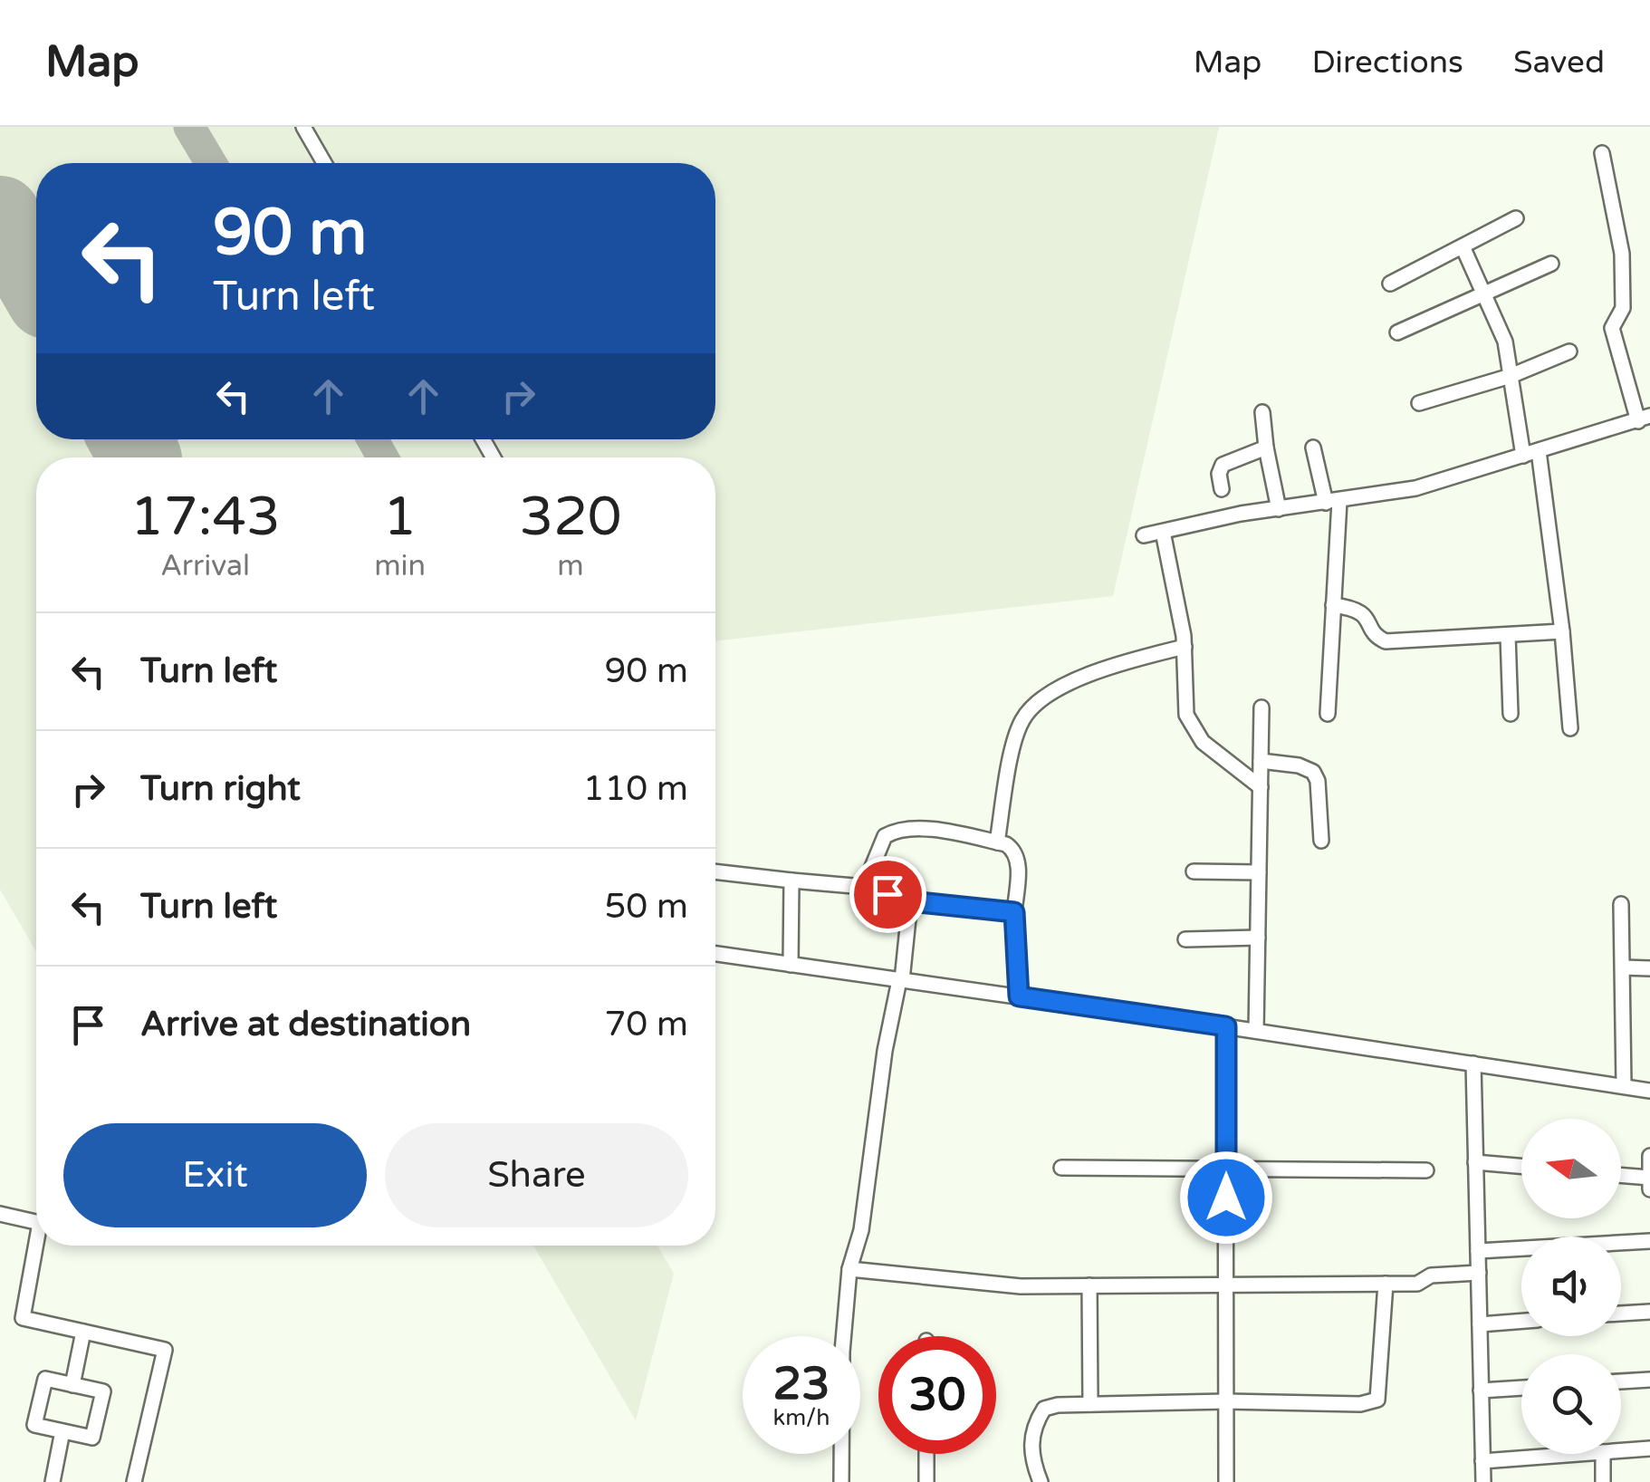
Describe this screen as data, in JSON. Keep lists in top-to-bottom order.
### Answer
{
  "north": "left",
  "page": {
    "header": "Map",
    "nav": ["Map", "Directions", "Saved"],
    "turn": ["90 m", "Turn left"],
    "eta": [
      "17:43",
      "Arrival",
      "1",
      "min",
      "320",
      "m"
    ],
    "list": [
      {
        "name": "Turn left",
        "value": "90 m"
      },
      {
        "name": "Turn right",
        "value": "110 m"
      },
      {
        "name": "Turn left",
        "value": "50 m"
      },
      {
        "name": "Arrive at destination",
        "value": "70 m"
      }
    ],
    "buttons": ["Exit", "Share"],
    "speed": "23 km/h",
    "limit": "30"
  }
}
